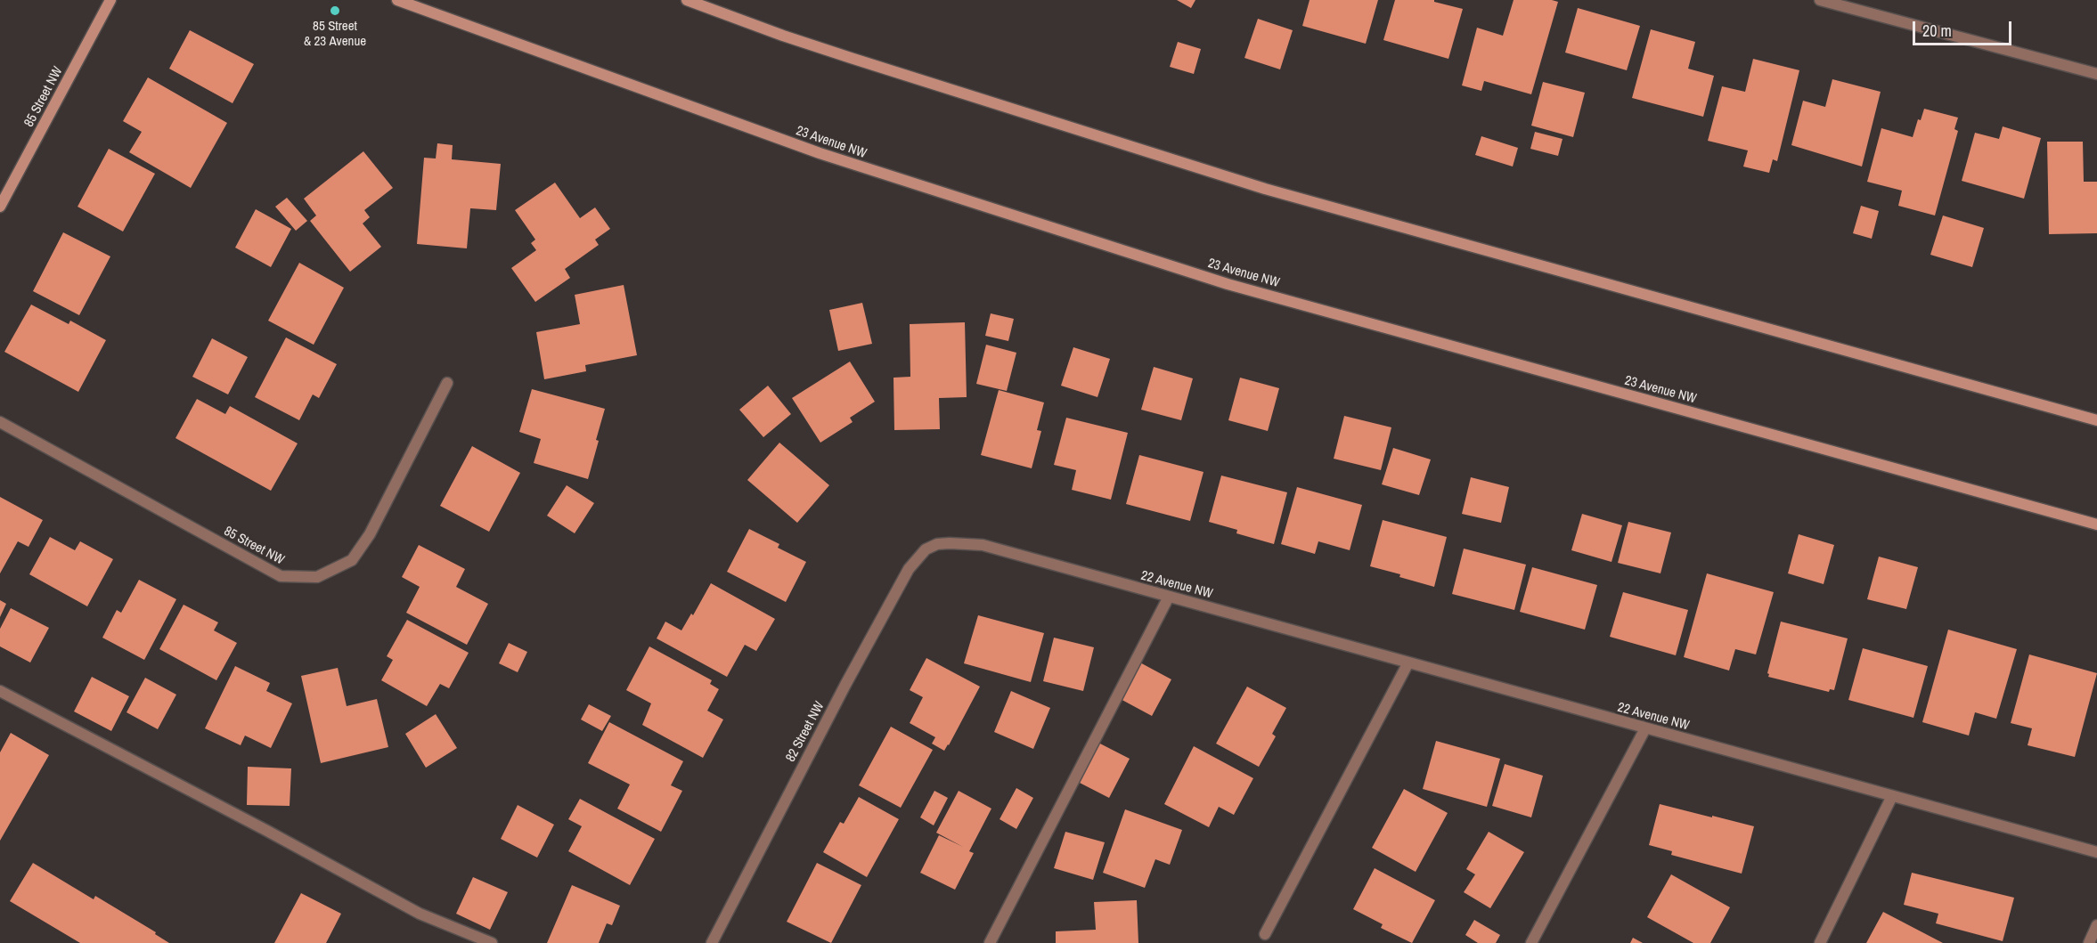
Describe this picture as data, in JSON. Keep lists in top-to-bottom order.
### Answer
{
  "streets": {
    "main road": ["85 Street NW", "23 Avenue NW"],
    "street": ["22 Avenue NW", "82 Street NW"]
  },
  "crossings": [
    ["22 Avenue NW", "82 Street NW"]
  ],
  "places": ["85 Street & 23 Avenue"],
  "scale_bar": "20 m"
}
